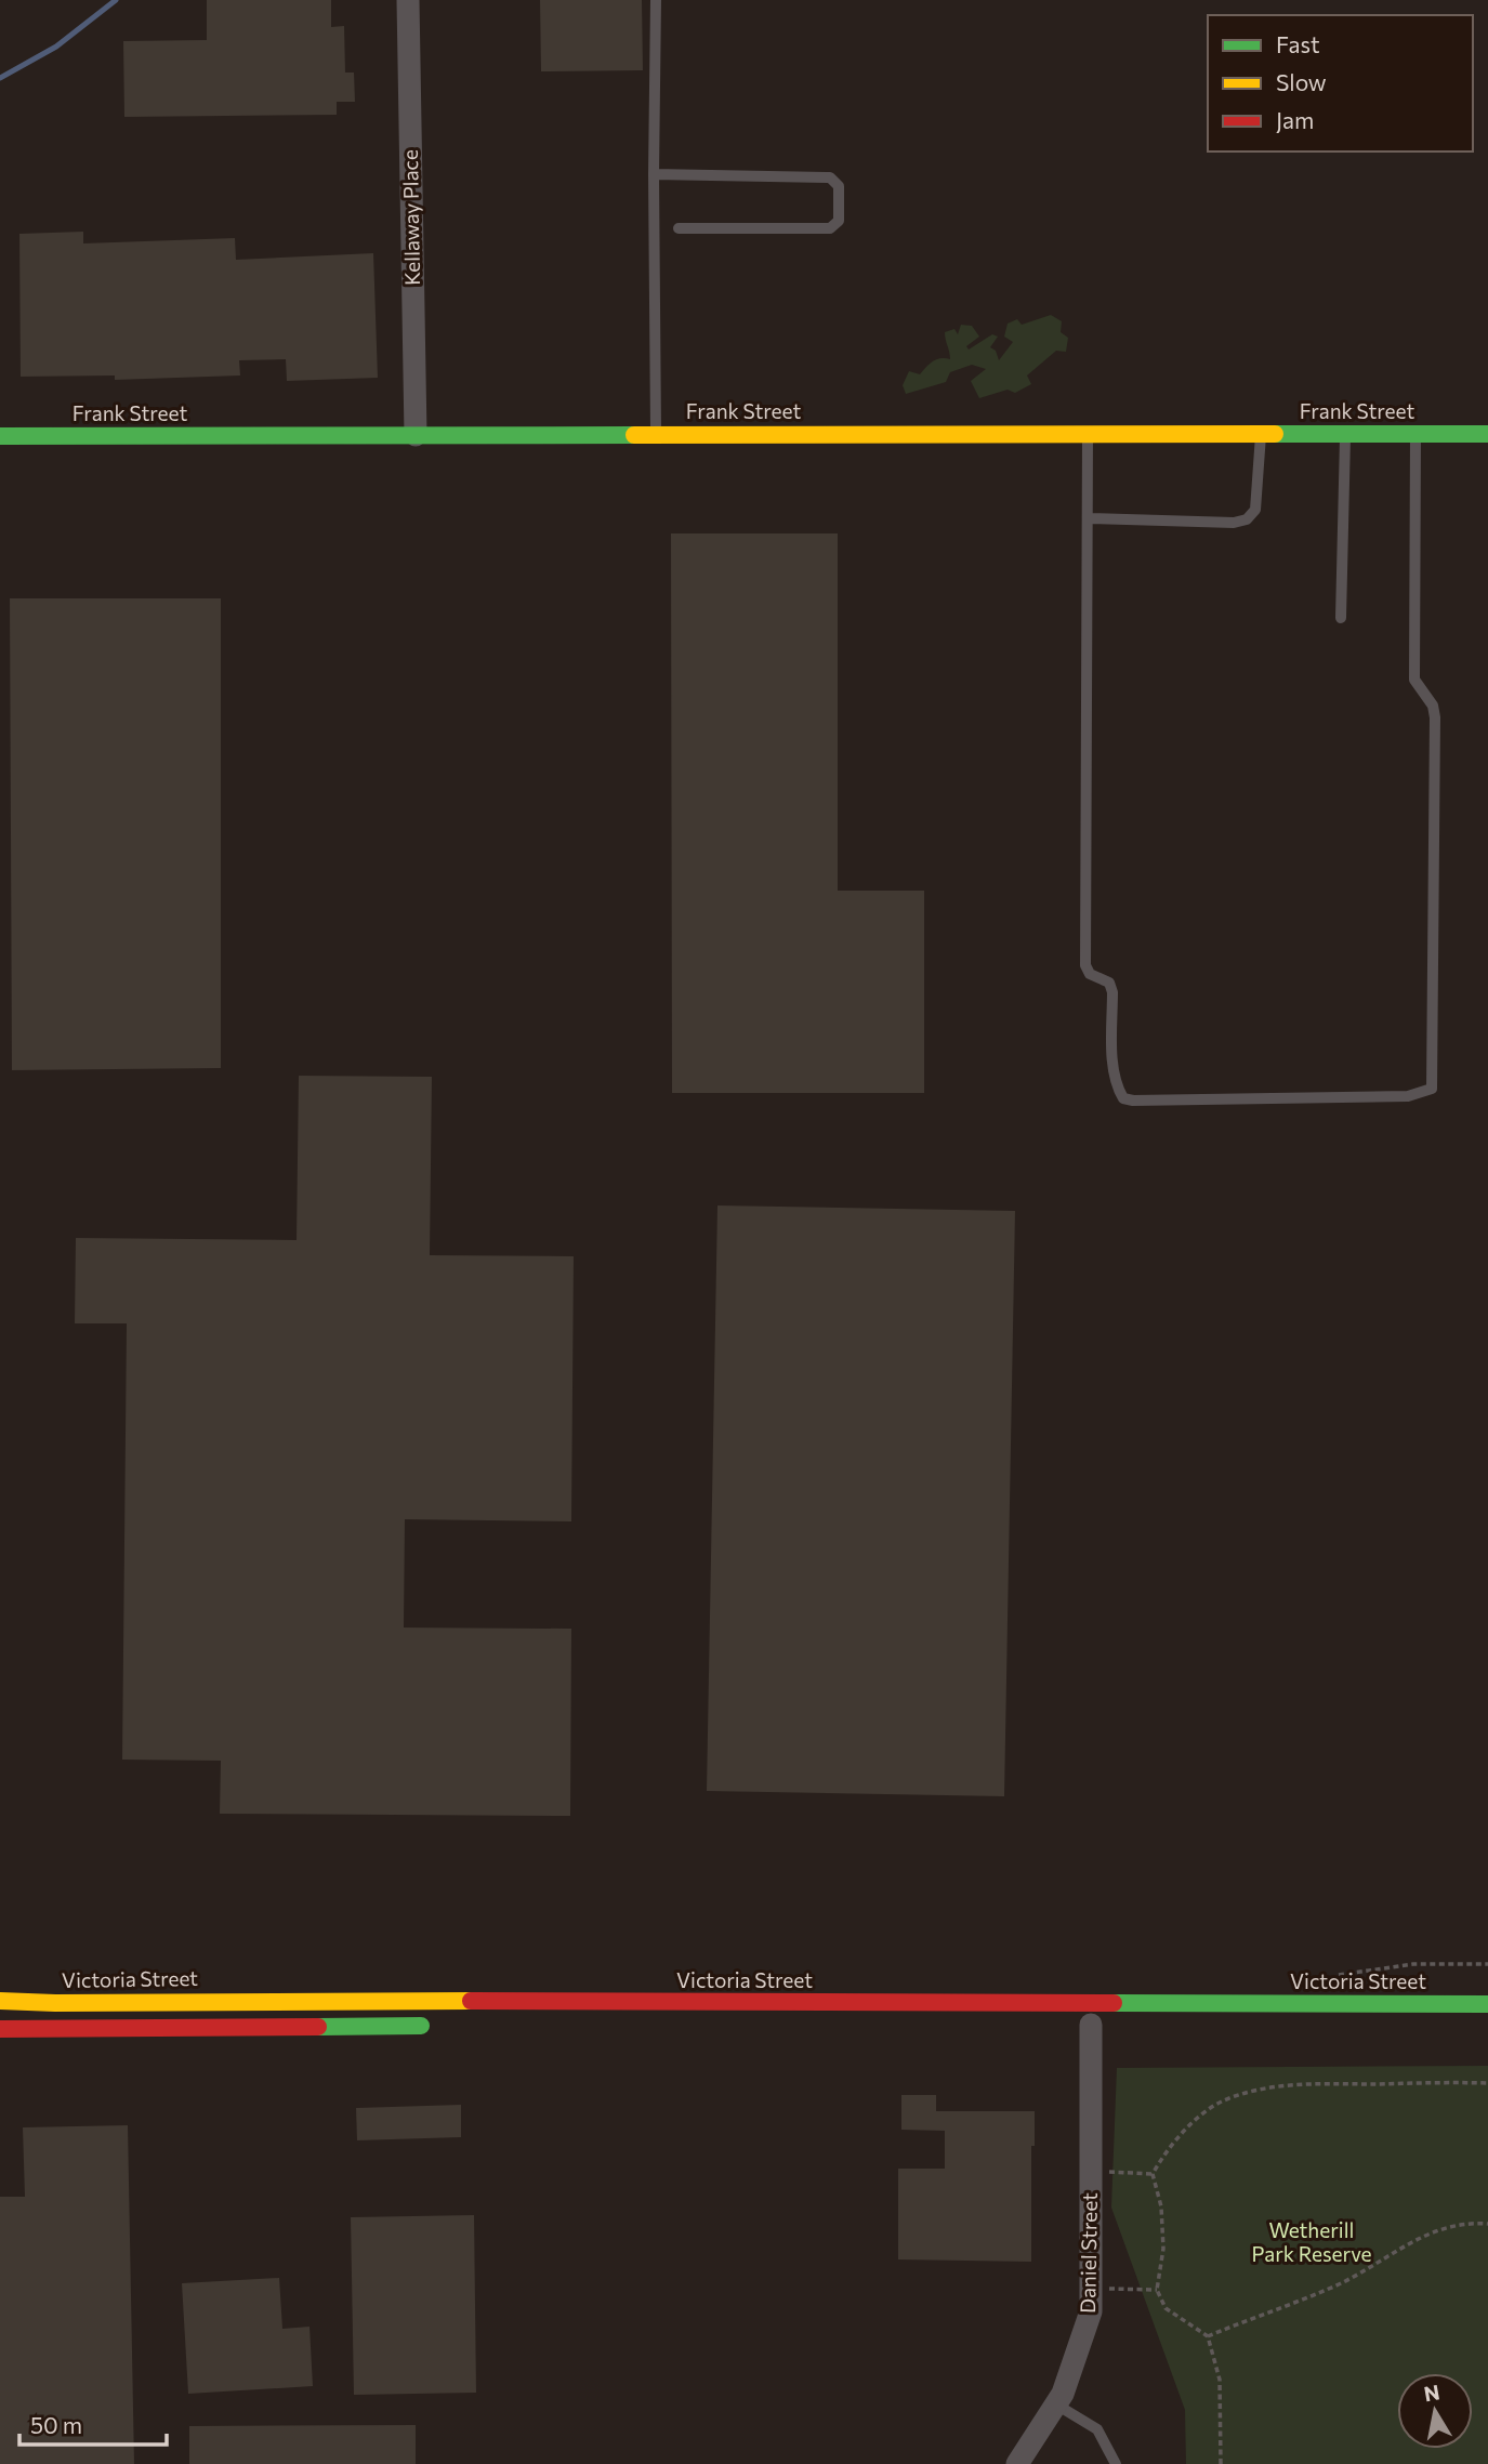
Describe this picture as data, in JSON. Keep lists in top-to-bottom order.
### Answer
{
  "streets": {
    "main road": ["Frank Street", "Victoria Street"],
    "street": ["Kellaway Place", "Daniel Street"]
  },
  "crossings": [
    ["Kellaway Place", "Frank Street"]
  ],
  "parks": ["Wetherill Park Reserve"],
  "legend": ["Fast", "Slow", "Jam"],
  "scale_bar": "50 m",
  "north": "top"
}
